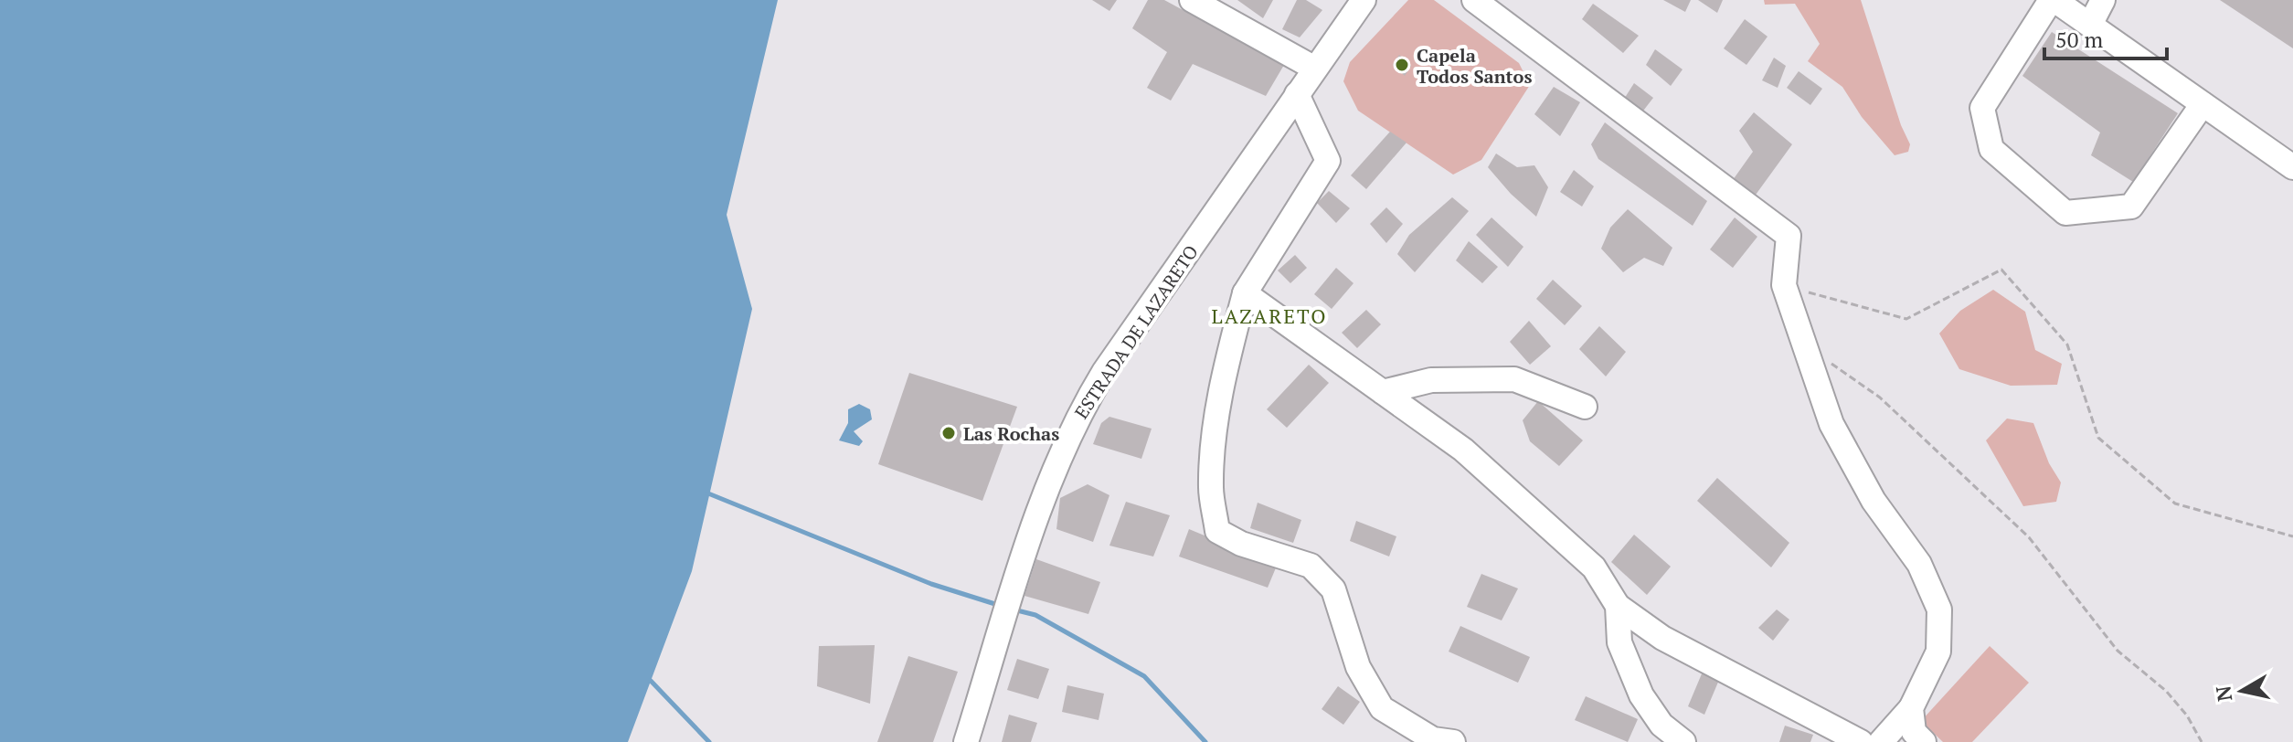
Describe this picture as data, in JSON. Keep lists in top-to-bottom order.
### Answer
{
  "streets": {
    "street": ["ESTRADA DE LAZARETO"]
  },
  "districts": ["LAZARETO"],
  "places": ["Capela Todos Santos", "Las Rochas"],
  "scale_bar": "50 m",
  "north": "left"
}
